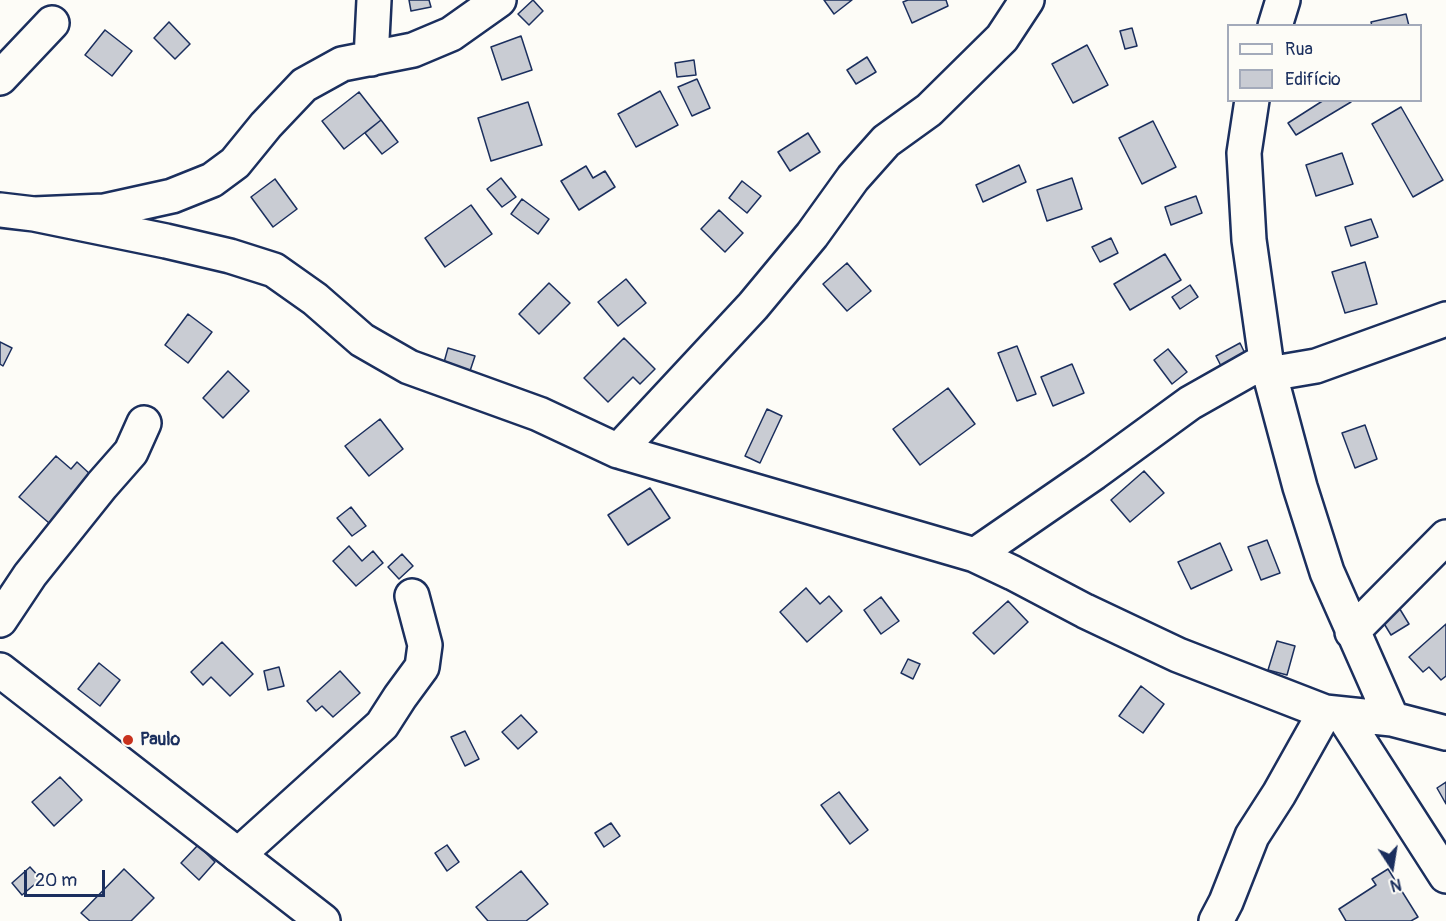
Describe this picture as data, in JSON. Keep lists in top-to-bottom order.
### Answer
{
  "places": ["Paulo"],
  "legend": ["Rua", "Edifício"],
  "scale_bar": "20 m",
  "north": "bottom"
}
